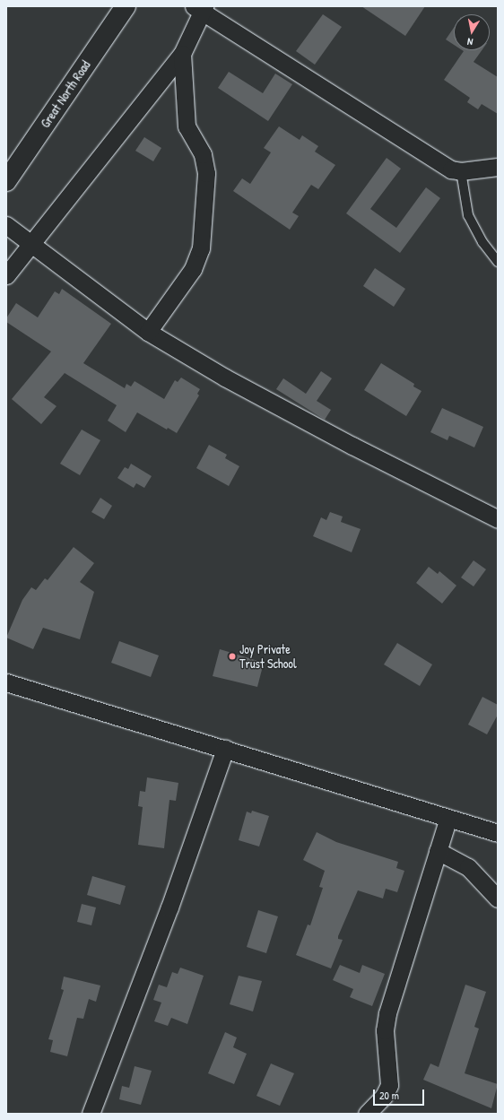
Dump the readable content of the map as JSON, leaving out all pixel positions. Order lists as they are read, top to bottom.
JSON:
{
  "streets": {
    "highway": ["Great North Road"]
  },
  "places": ["Joy Private Trust School"],
  "scale_bar": "20 m",
  "north": "bottom"
}
